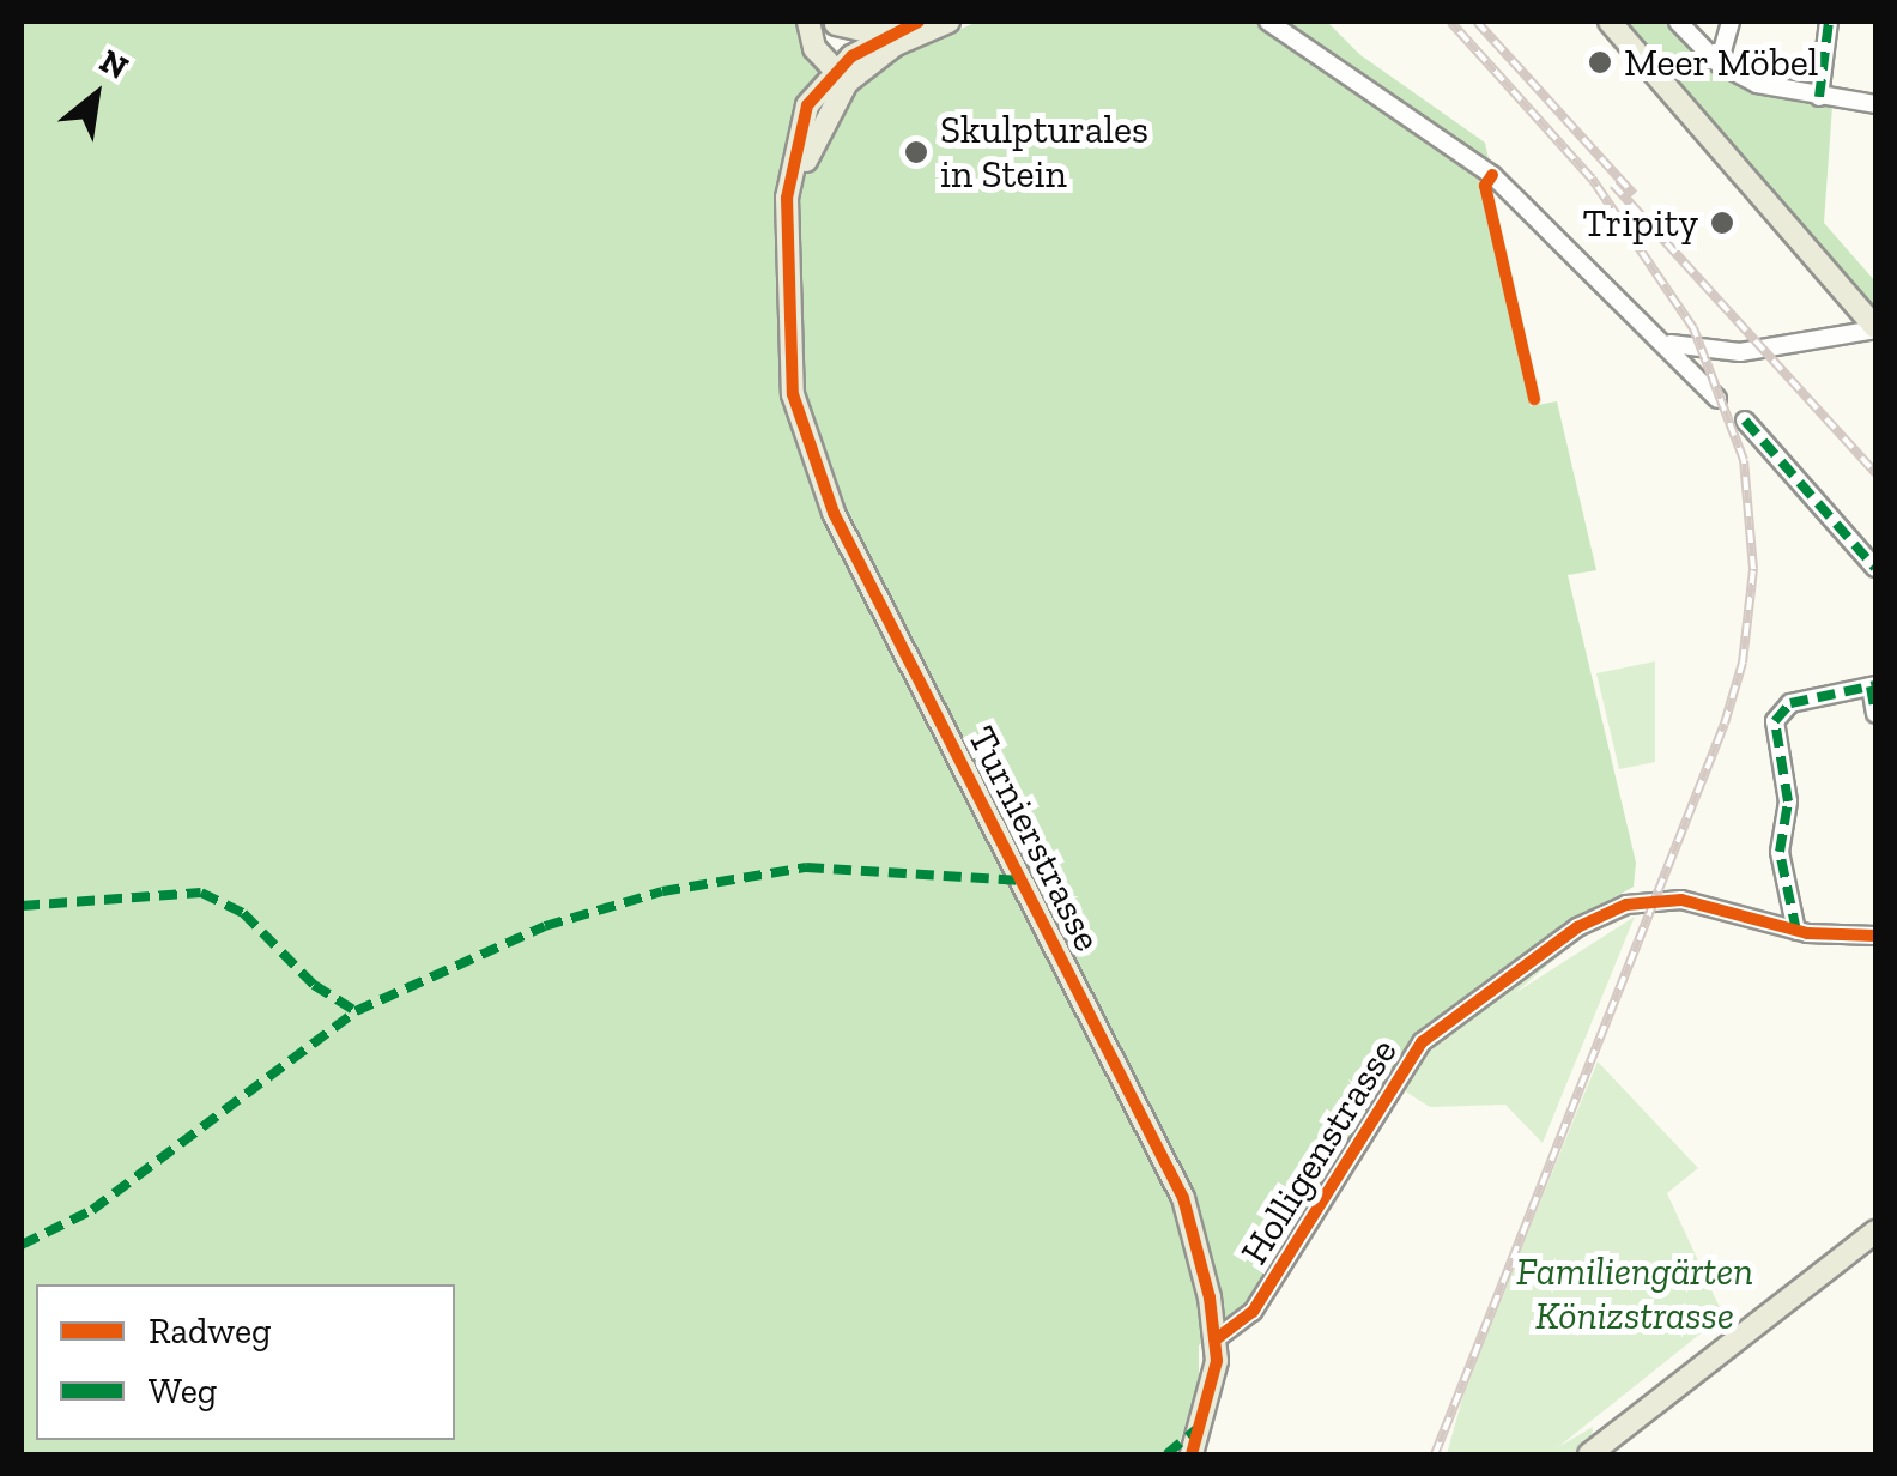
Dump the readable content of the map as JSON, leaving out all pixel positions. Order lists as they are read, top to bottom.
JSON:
{
  "streets": {
    "main road": ["Turnierstrasse"],
    "street": ["Holligenstrasse"]
  },
  "crossings": [
    ["Turnierstrasse", "Holligenstrasse"]
  ],
  "parks": ["Familiengärten Könizstrasse"],
  "places": ["Meer Möbel", "Skulpturales in Stein", "Tripity"],
  "legend": ["Radweg", "Weg"],
  "north": "top right"
}
